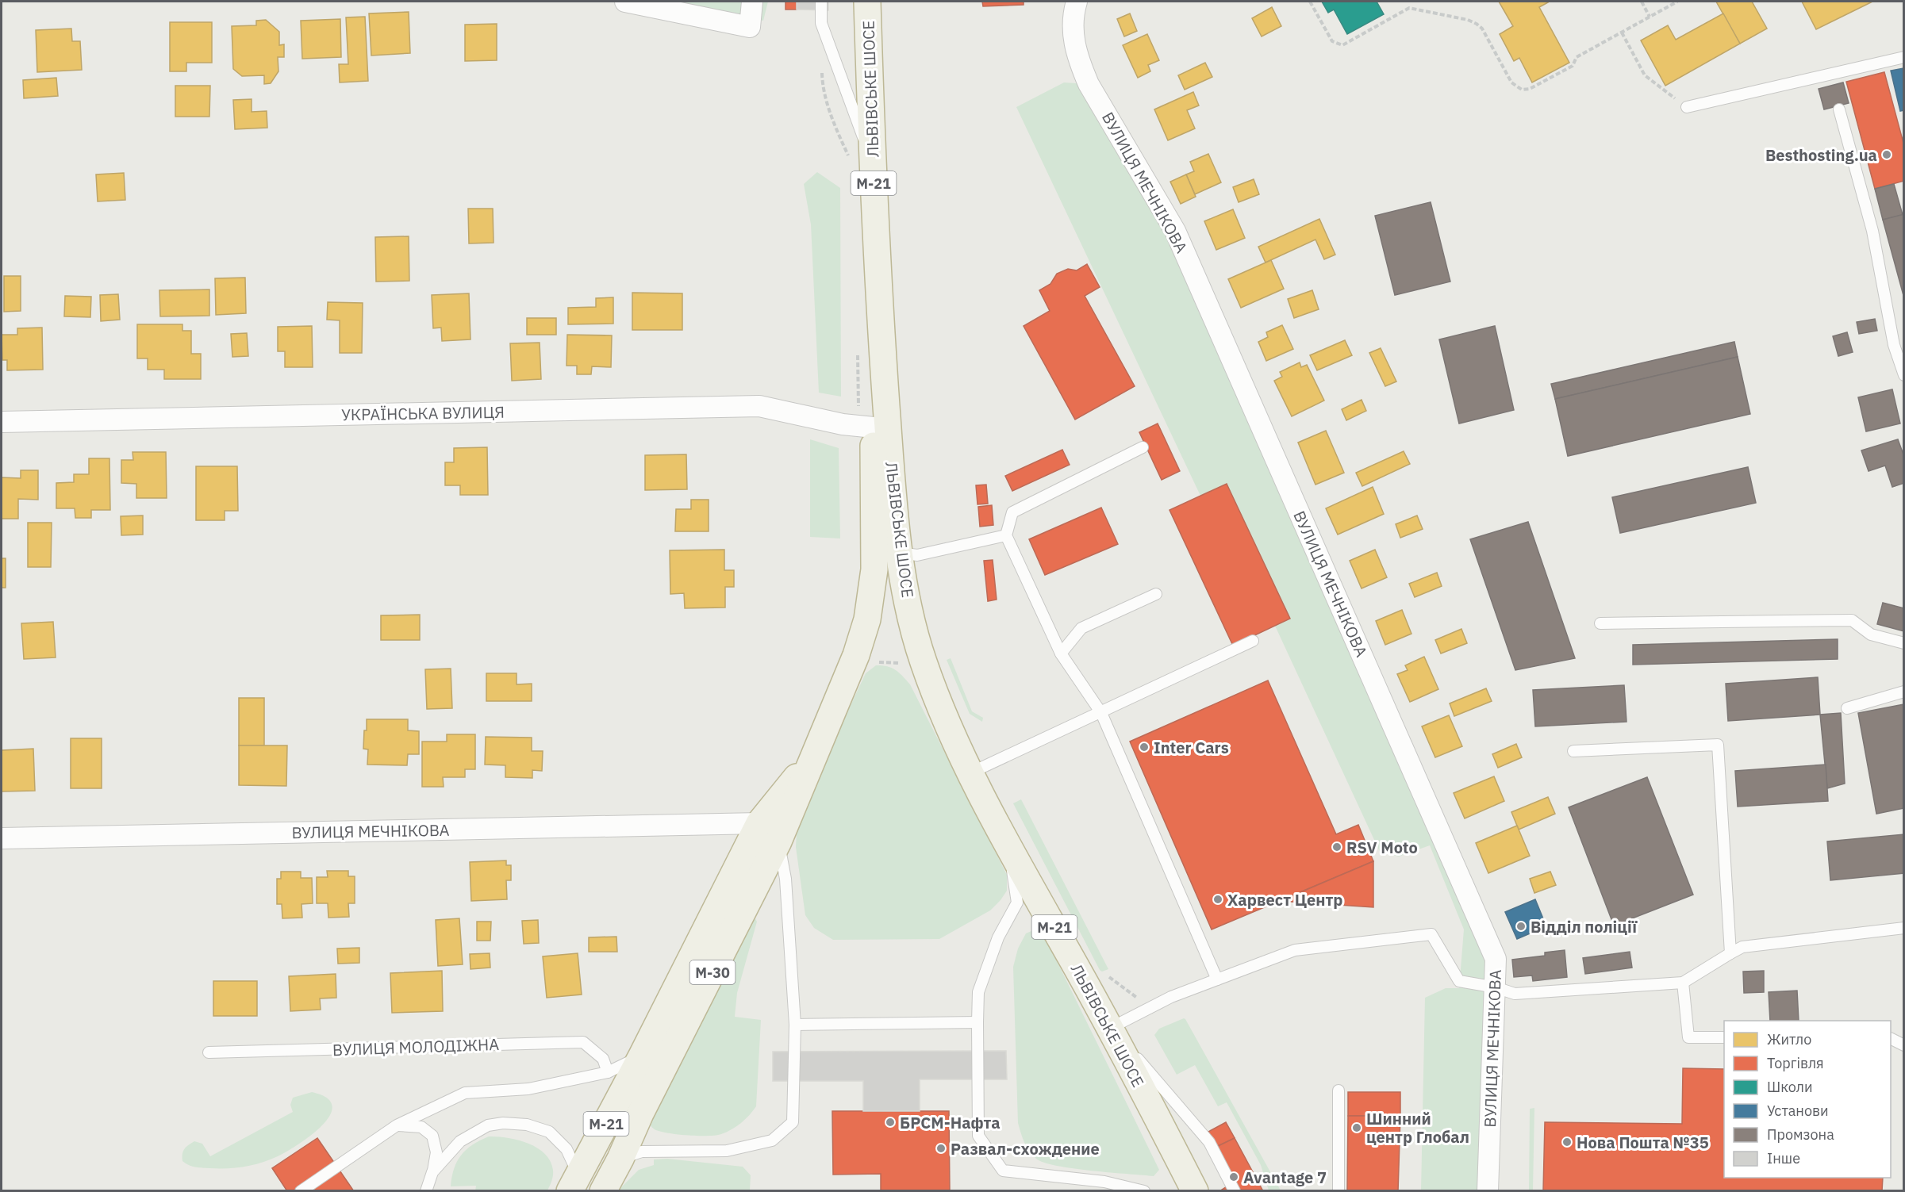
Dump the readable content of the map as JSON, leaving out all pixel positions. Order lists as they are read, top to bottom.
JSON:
{
  "streets": {
    "highway": ["ЛЬВІВСЬКЕ ШОСЕ", "М-21", "М-30"],
    "street": ["ВУЛИЦЯ МЕЧНІКОВА", "УКРАЇНСЬКА ВУЛИЦЯ"],
    "lane": ["ВУЛИЦЯ МОЛОДІЖНА"]
  },
  "crossings": [
    ["ЛЬВІВСЬКЕ ШОСЕ", "М-21"],
    ["ВУЛИЦЯ МЕЧНІКОВА", "М-21"],
    ["М-21", "УКРАЇНСЬКА ВУЛИЦЯ"],
    ["М-21", "М-30"]
  ],
  "places": [
    "Besthosting.ua",
    "Inter Cars",
    "RSV Moto",
    "Харвест Центр",
    "Відділ поліції",
    "БРСМ-Нафта",
    "Шинний центр Глобал",
    "Нова Пошта №35",
    "Развал-схождение",
    "Avantage 7"
  ],
  "legend": [
    "Житло",
    "Торгівля",
    "Школи",
    "Установи",
    "Промзона",
    "Інше"
  ]
}
